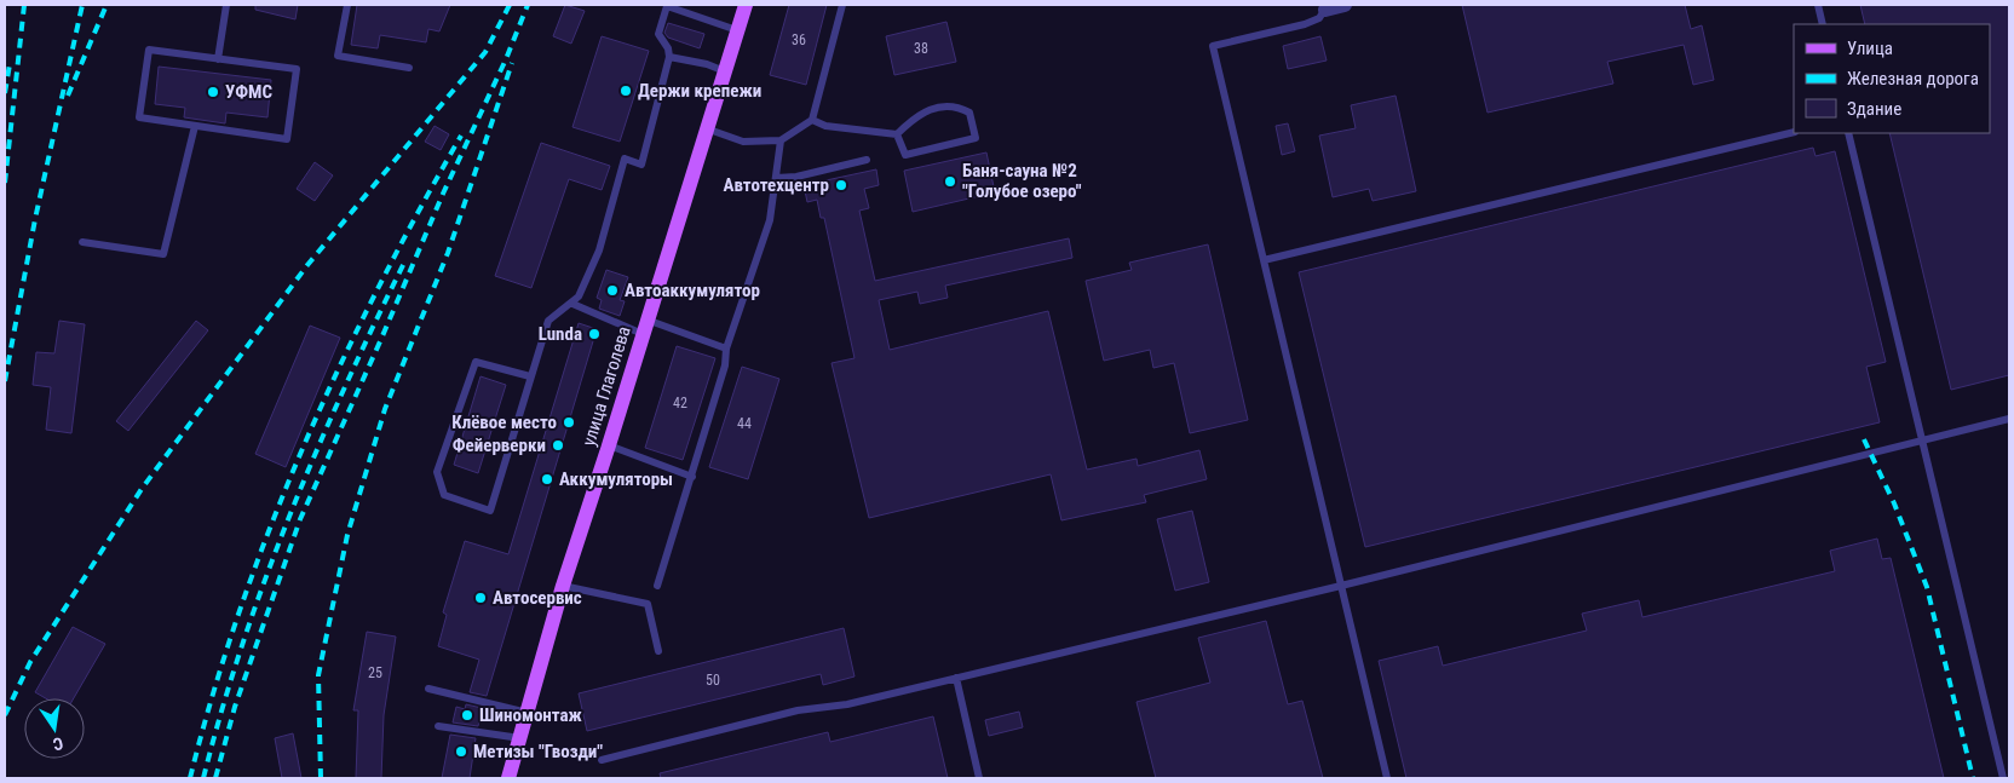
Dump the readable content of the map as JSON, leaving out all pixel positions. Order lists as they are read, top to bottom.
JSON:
{
  "streets": {
    "main road": ["улица Глаголева"]
  },
  "places": [
    "Держи крепежи",
    "УФМС",
    "Баня-сауна №2 \"Голубое озеро\"",
    "Автотехцентр",
    "Автоаккумулятор",
    "Lunda",
    "Клёвое место",
    "Фейерверки",
    "Аккумуляторы",
    "Автосервис",
    "Шиномонтаж",
    "Метизы \"Гвозди\""
  ],
  "house_numbers": [
    "36",
    "38",
    "42",
    "44",
    "25",
    "50"
  ],
  "legend": ["Улица", "Железная дорога", "Здание"],
  "north": "bottom"
}
